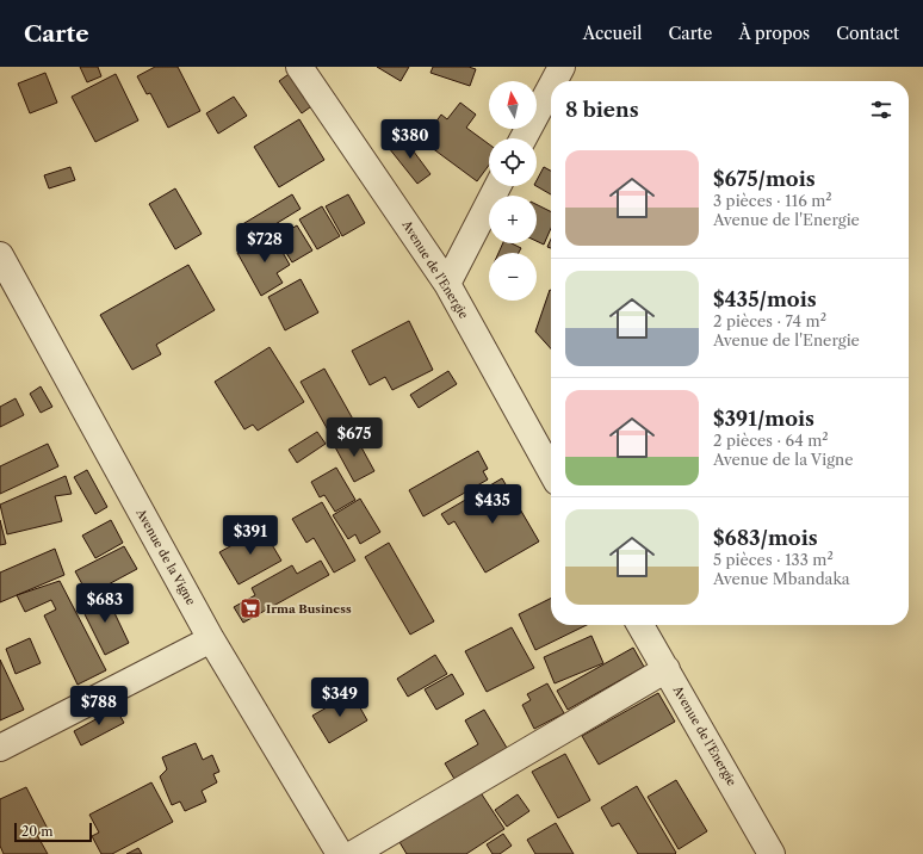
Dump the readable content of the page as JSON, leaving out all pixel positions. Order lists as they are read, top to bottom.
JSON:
{
  "streets": {
    "street": ["Avenue de l'Energie", "Avenue de la Vigne"]
  },
  "places": {
    "supermarket": ["Irma Business"]
  },
  "scale_bar": "20 m",
  "north": "top",
  "page": {
    "header": "Carte",
    "nav": [
      "Accueil",
      "Carte",
      "À propos",
      "Contact"
    ],
    "map_buttons": ["+", "−"],
    "heading": "8 biens",
    "price": [
      "$380",
      "$728",
      "$675",
      "$435",
      "$391",
      "$683",
      "$349",
      "$788"
    ],
    "list": [
      {
        "name": "$675/mois",
        "note": "3 pièces · 116 m² · Avenue de l'Energie"
      },
      {
        "name": "$435/mois",
        "note": "2 pièces · 74 m² · Avenue de l'Energie"
      },
      {
        "name": "$391/mois",
        "note": "2 pièces · 64 m² · Avenue de la Vigne"
      },
      {
        "name": "$683/mois",
        "note": "5 pièces · 133 m² · Avenue Mbandaka"
      }
    ],
    "scale": "20 m"
  }
}
